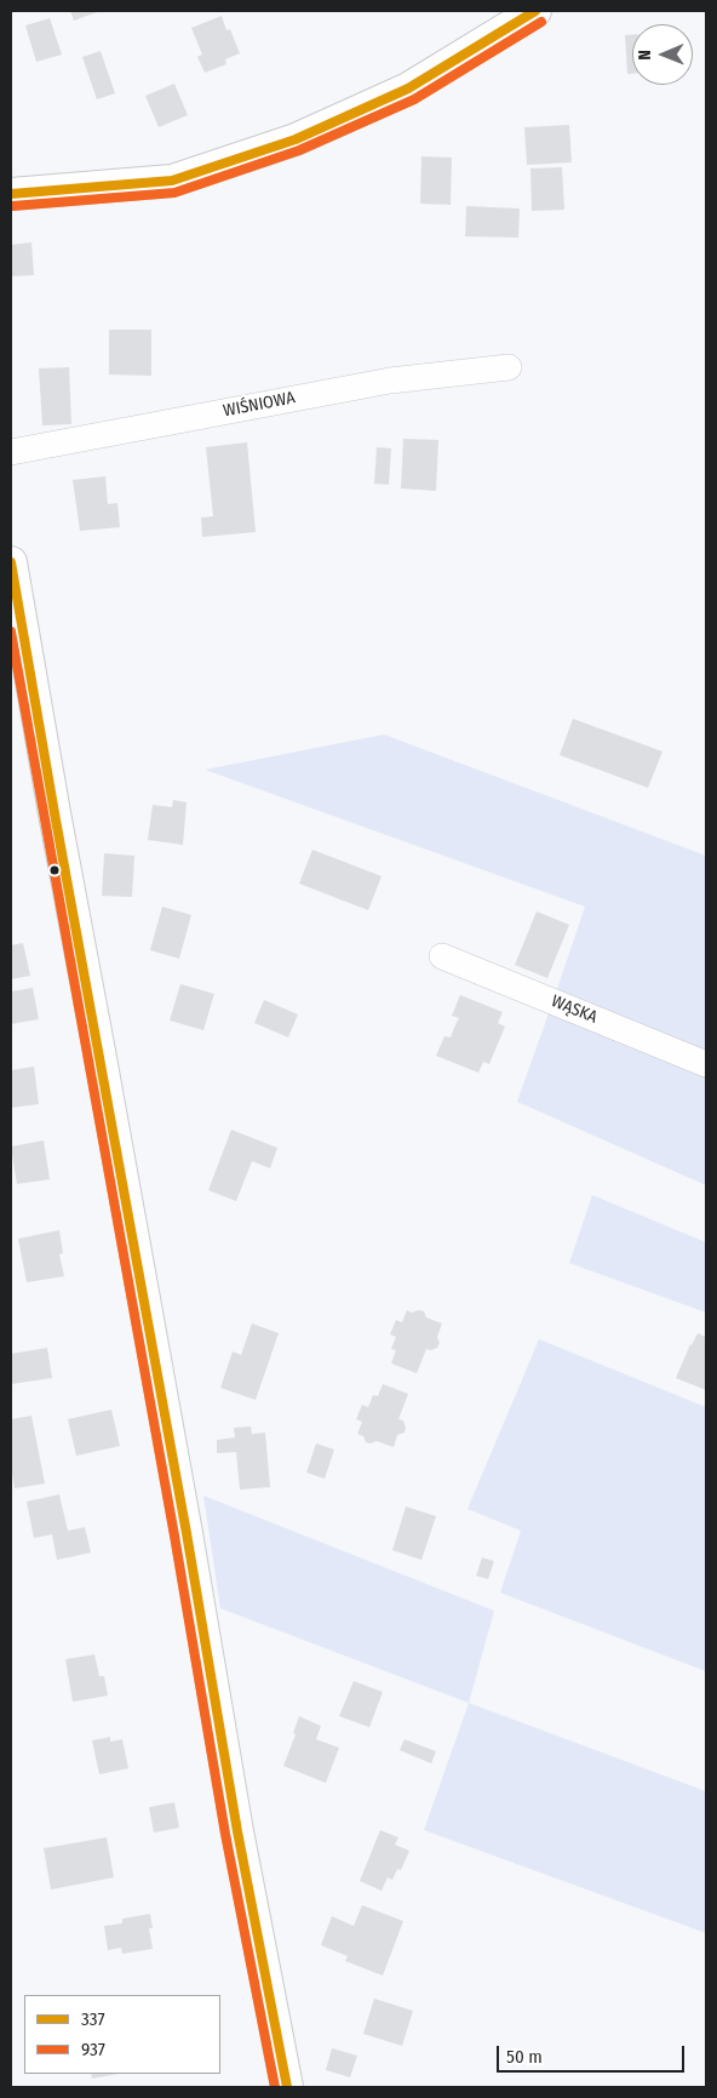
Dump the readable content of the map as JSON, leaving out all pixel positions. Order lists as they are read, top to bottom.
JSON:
{
  "streets": {
    "street": ["WIŚNIOWA", "WĄSKA"]
  },
  "lines": ["transit line 337", "transit line 937"],
  "legend": ["337", "937"],
  "scale_bar": "50 m",
  "north": "left"
}
